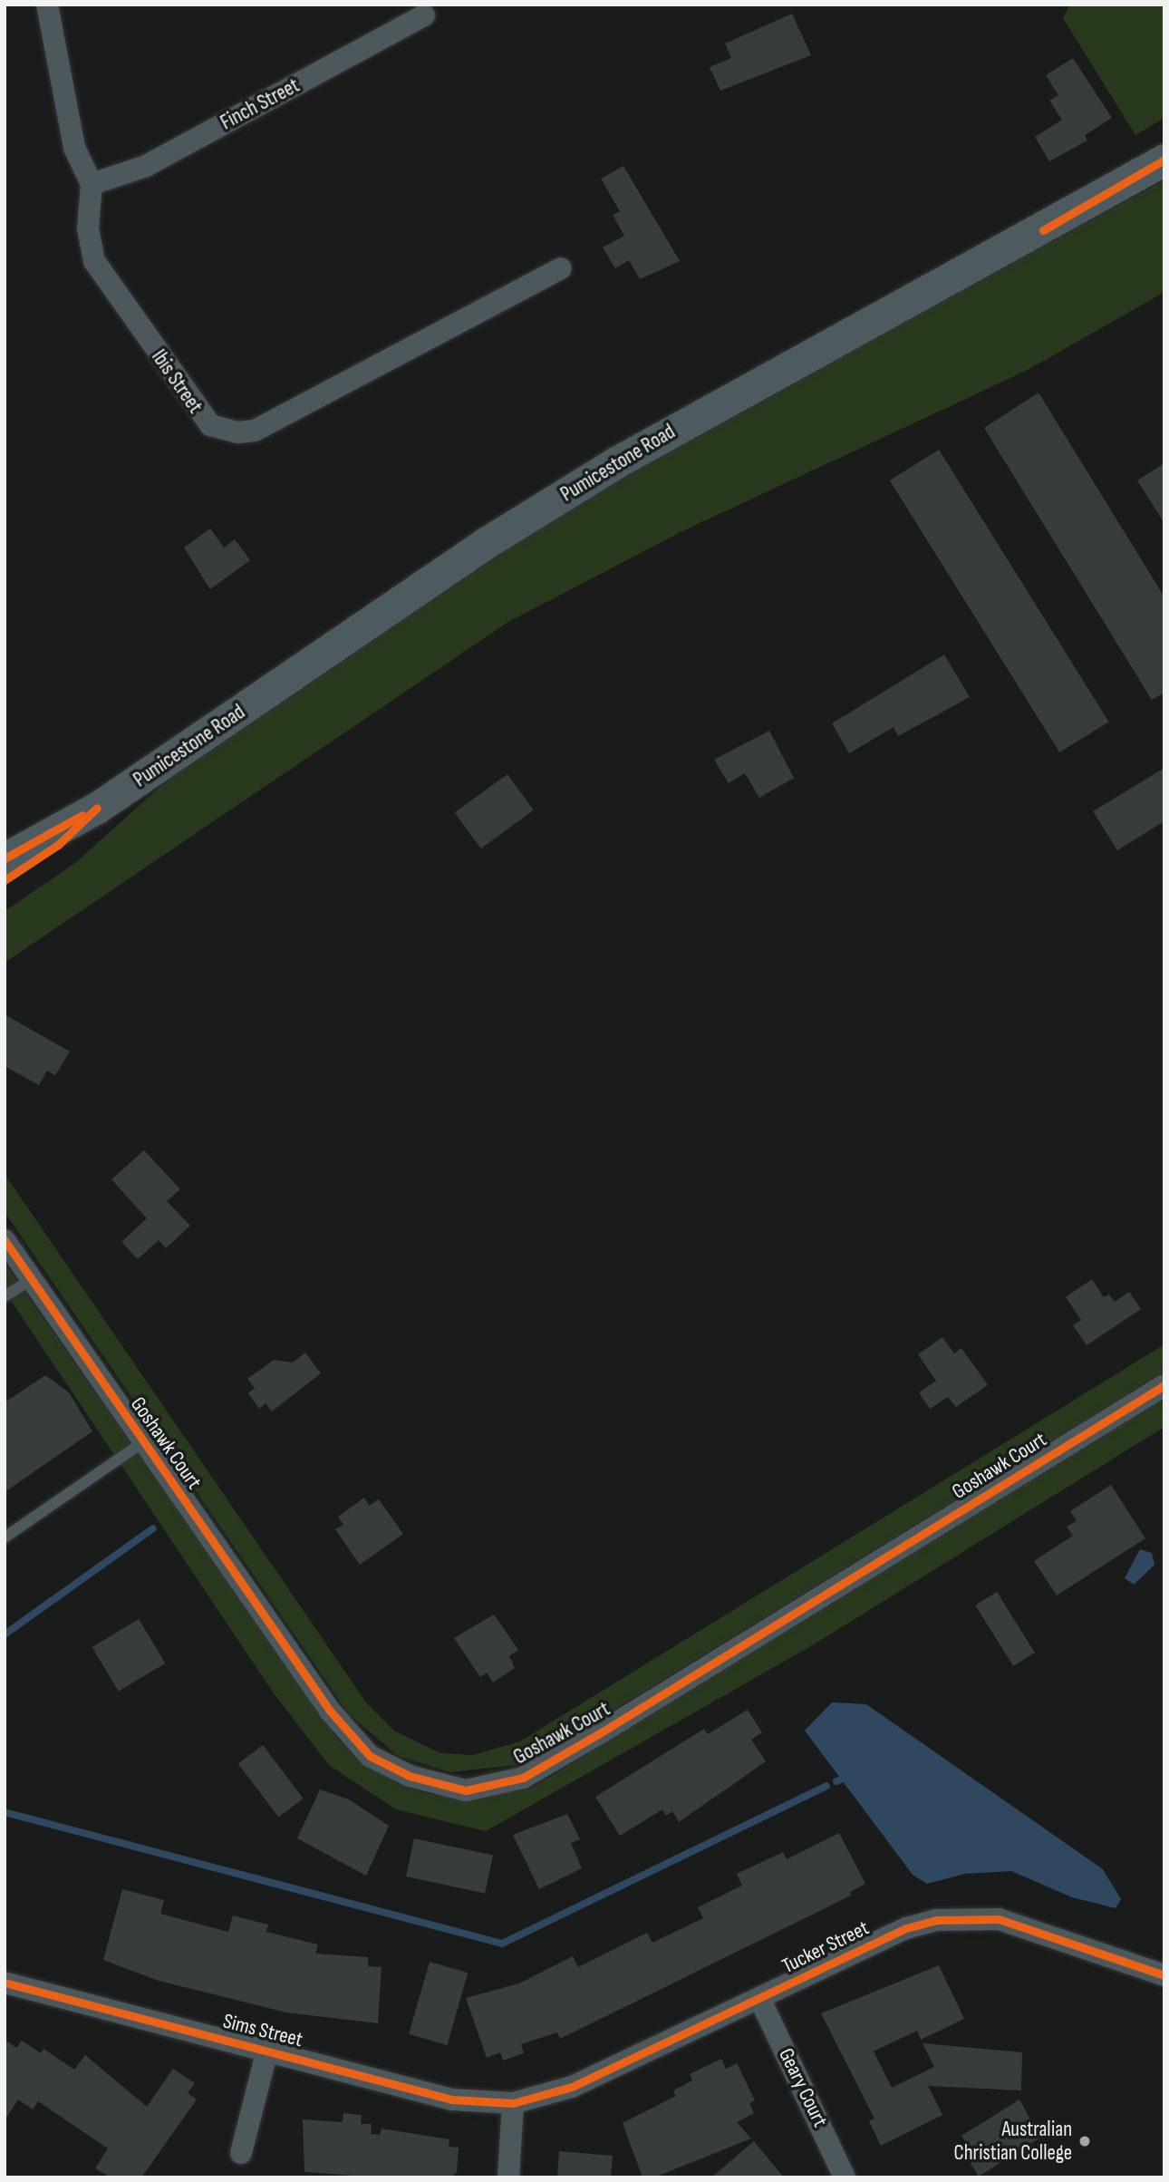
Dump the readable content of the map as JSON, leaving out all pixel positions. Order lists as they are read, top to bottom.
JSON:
{
  "streets": {
    "main road": ["Pumicestone Road"],
    "street": [
      "Finch Street",
      "Ibis Street",
      "Goshawk Court",
      "Tucker Street",
      "Sims Street",
      "Geary Court"
    ]
  },
  "crossings": [
    ["Finch Street", "Ibis Street"],
    ["Tucker Street", "Sims Street"],
    ["Tucker Street", "Geary Court"]
  ],
  "places": ["Australian Christian College"]
}
